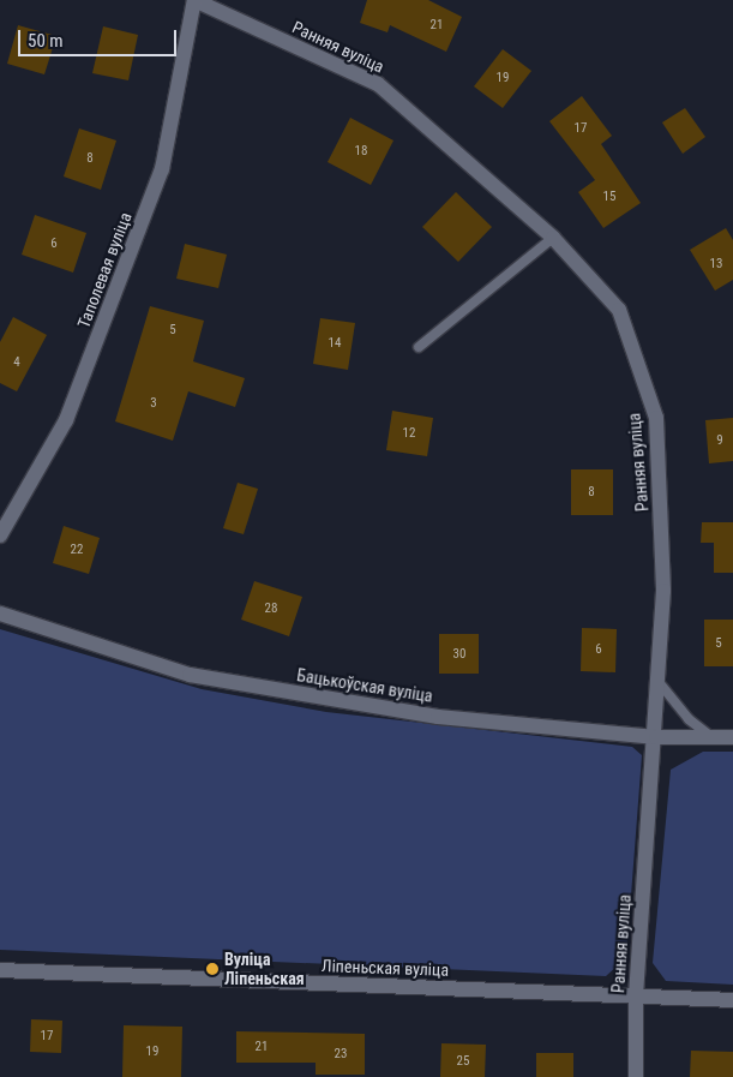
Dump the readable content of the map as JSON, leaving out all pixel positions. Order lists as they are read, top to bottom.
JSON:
{
  "streets": {
    "street": [
      "Ранняя вуліца",
      "Таполевая вуліца",
      "Бацькоўская вуліца",
      "Ліпеньская вуліца"
    ]
  },
  "crossings": [
    ["Ранняя вуліца", "Таполевая вуліца"],
    ["Ранняя вуліца", "Бацькоўская вуліца"],
    ["Ранняя вуліца", "Ліпеньская вуліца"]
  ],
  "places": ["Вуліца Ліпеньская"],
  "house_numbers": [
    "21",
    "19",
    "17",
    "18",
    "8",
    "15",
    "6",
    "13",
    "5",
    "14",
    "4",
    "3",
    "12",
    "9",
    "8",
    "22",
    "28",
    "5",
    "6",
    "30",
    "17",
    "21",
    "19",
    "23",
    "25"
  ],
  "scale_bar": "50 m"
}
